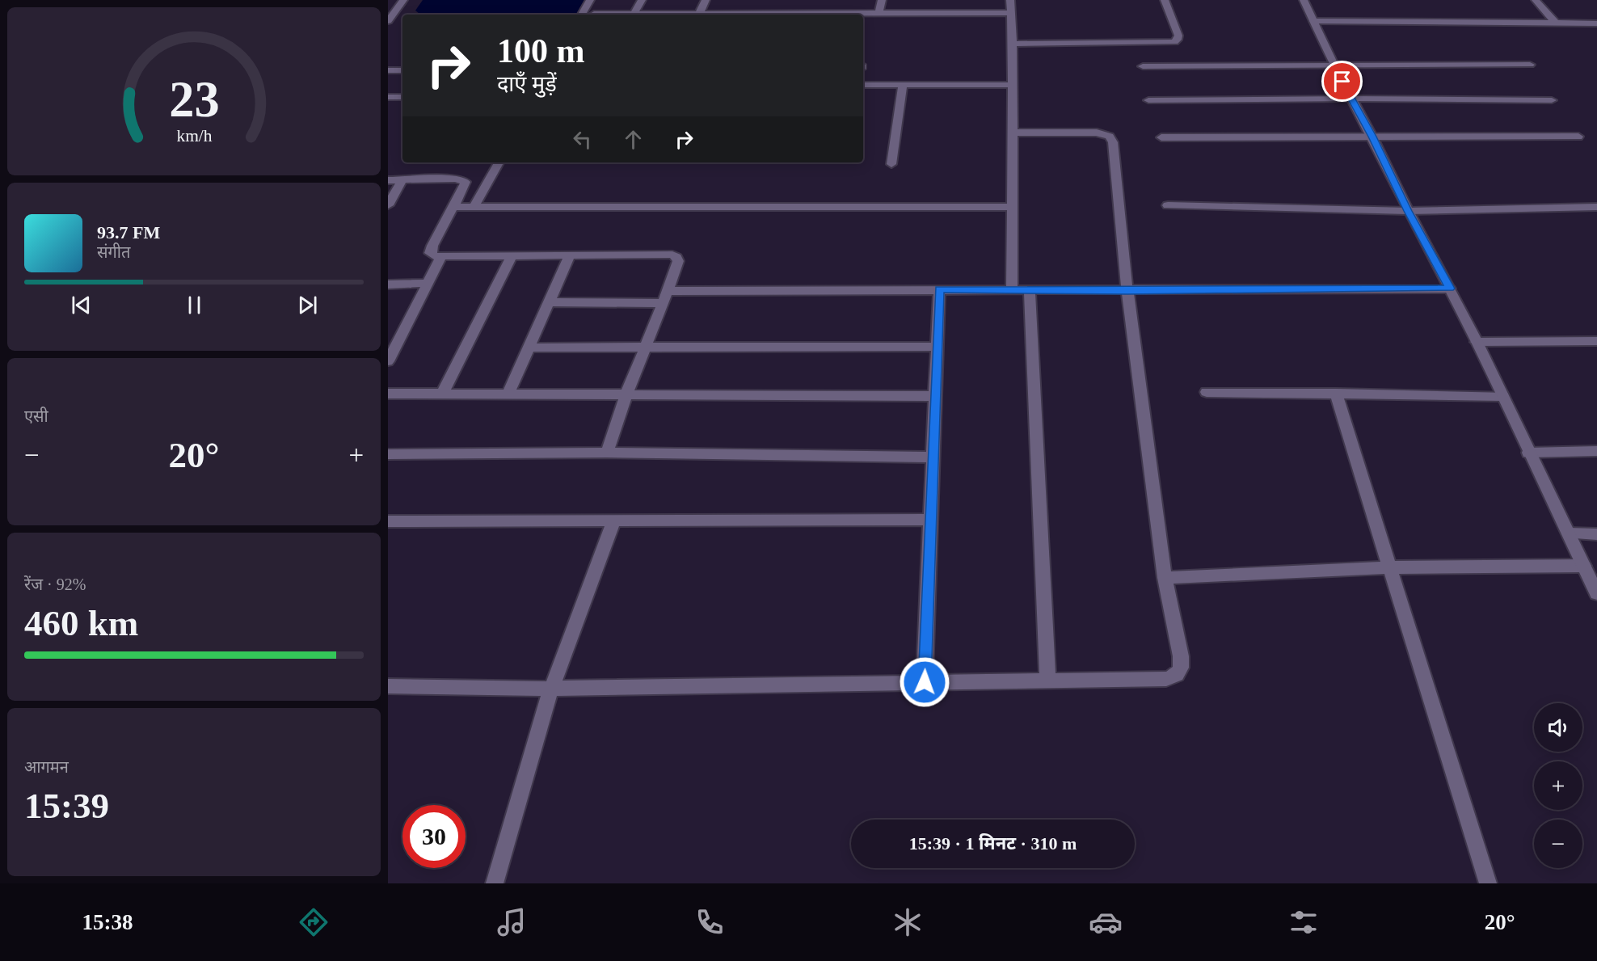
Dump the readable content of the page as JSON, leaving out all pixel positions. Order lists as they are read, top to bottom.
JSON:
{
  "page": {
    "turn": ["100 m", "दाएँ मुड़ें"],
    "song": ["93.7 FM", "संगीत"],
    "tile": [
      "एसी",
      ["रेंज · 92%", "460 km"],
      ["आगमन", "15:39"]
    ],
    "heat": ["−", "20°", "+"],
    "map_buttons": ["+", "−"],
    "limit": "30",
    "trip": "15:39 · 1 मिनट · 310 m",
    "tabs": ["15:38", "20°"],
    "gauge": ["23", "km/h"]
  }
}
